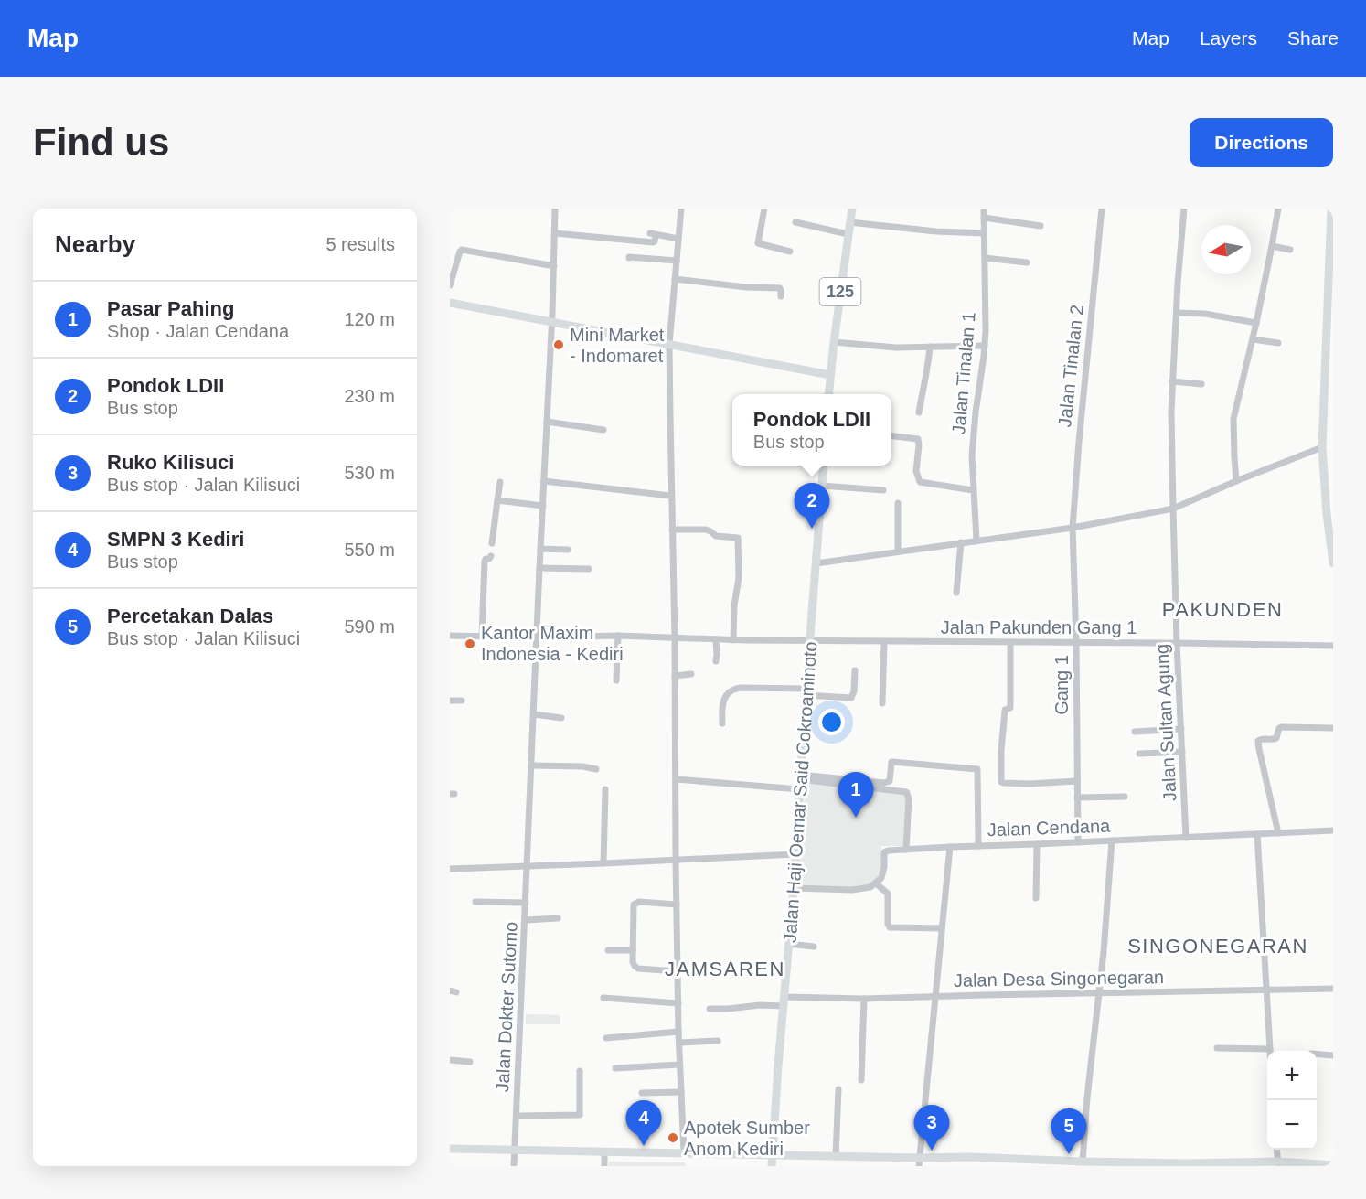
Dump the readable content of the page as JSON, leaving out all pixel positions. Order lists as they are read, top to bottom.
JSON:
{
  "streets": {
    "main road": ["125", "Jalan Haji Oemar Said Cokroaminoto"],
    "street": [
      "Jalan Tinalan 2",
      "Jalan Tinalan 1",
      "Jalan Pakunden Gang 1",
      "Gang 1",
      "Jalan Sultan Agung",
      "Jalan Cendana",
      "Jalan Desa Singonegaran",
      "Jalan Dokter Sutomo"
    ]
  },
  "crossings": [
    ["Jalan Tinalan 2", "Gang 1"],
    ["Jalan Pakunden Gang 1", "Gang 1"],
    ["Jalan Pakunden Gang 1", "Jalan Sultan Agung"],
    ["Jalan Pakunden Gang 1", "Jalan Haji Oemar Said Cokroaminoto"],
    ["Jalan Pakunden Gang 1", "Jalan Dokter Sutomo"],
    ["Gang 1", "Jalan Cendana"],
    ["Jalan Sultan Agung", "Jalan Cendana"],
    ["Jalan Haji Oemar Said Cokroaminoto", "Jalan Desa Singonegaran"]
  ],
  "districts": ["PAKUNDEN", "SINGONEGARAN", "JAMSAREN"],
  "places": ["Mini Market - Indomaret", "Kantor Maxim Indonesia - Kediri", "Apotek Sumber Anom Kediri"],
  "north": "left",
  "page": {
    "header": "Map",
    "nav": ["Map", "Layers", "Share"],
    "buttons": "Directions",
    "title": "Find us",
    "heading": ["Nearby", "5 results"],
    "list": [
      {
        "mark": "1",
        "name": "Pasar Pahing",
        "note": "Shop · Jalan Cendana",
        "value": "120 m"
      },
      {
        "mark": "2",
        "name": "Pondok LDII",
        "note": "Bus stop",
        "value": "230 m"
      },
      {
        "mark": "3",
        "name": "Ruko Kilisuci",
        "note": "Bus stop · Jalan Kilisuci",
        "value": "530 m"
      },
      {
        "mark": "4",
        "name": "SMPN 3 Kediri",
        "note": "Bus stop",
        "value": "550 m"
      },
      {
        "mark": "5",
        "name": "Percetakan Dalas",
        "note": "Bus stop · Jalan Kilisuci",
        "value": "590 m"
      }
    ],
    "popup": ["Pondok LDII", "Bus stop"],
    "pins": [
      "2",
      "1",
      "4",
      "3",
      "5"
    ],
    "map_buttons": ["+", "−"]
  }
}
